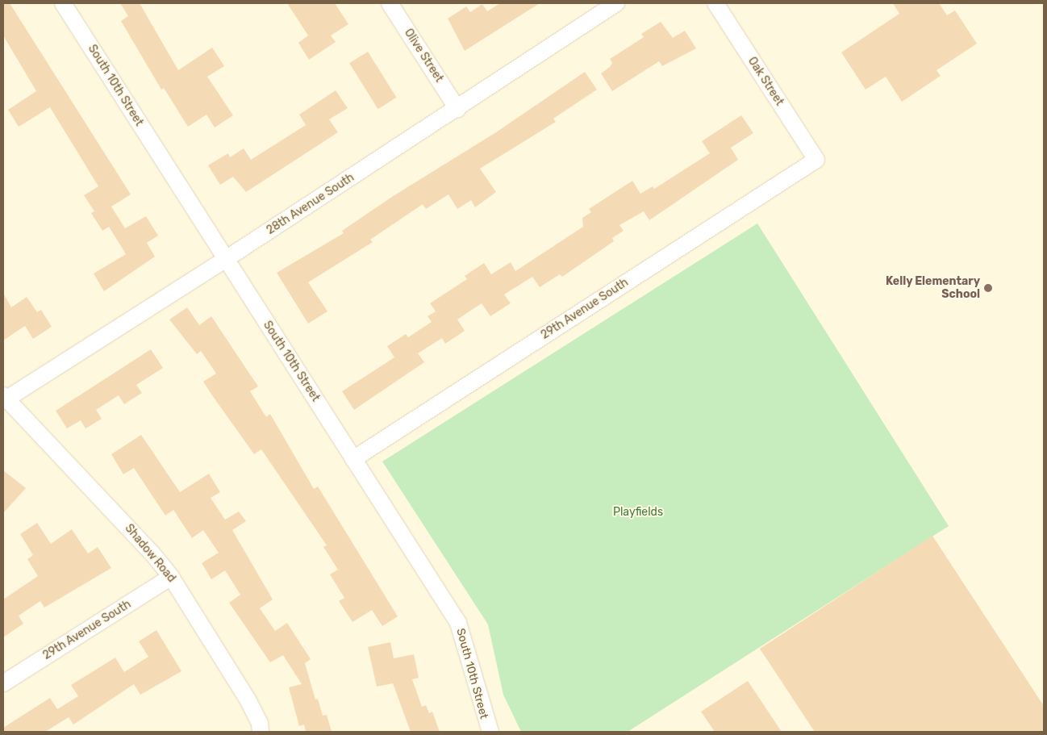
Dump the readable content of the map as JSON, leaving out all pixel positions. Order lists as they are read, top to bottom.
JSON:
{
  "streets": {
    "street": [
      "Olive Street",
      "Oak Street",
      "South 10th Street",
      "28th Avenue South",
      "29th Avenue South",
      "Shadow Road"
    ]
  },
  "crossings": [
    ["Olive Street", "28th Avenue South"],
    ["Oak Street", "29th Avenue South"],
    ["South 10th Street", "28th Avenue South"],
    ["South 10th Street", "29th Avenue South"],
    ["28th Avenue South", "Shadow Road"],
    ["29th Avenue South", "Shadow Road"]
  ],
  "parks": ["Playfields"],
  "places": ["Kelly Elementary School"]
}
